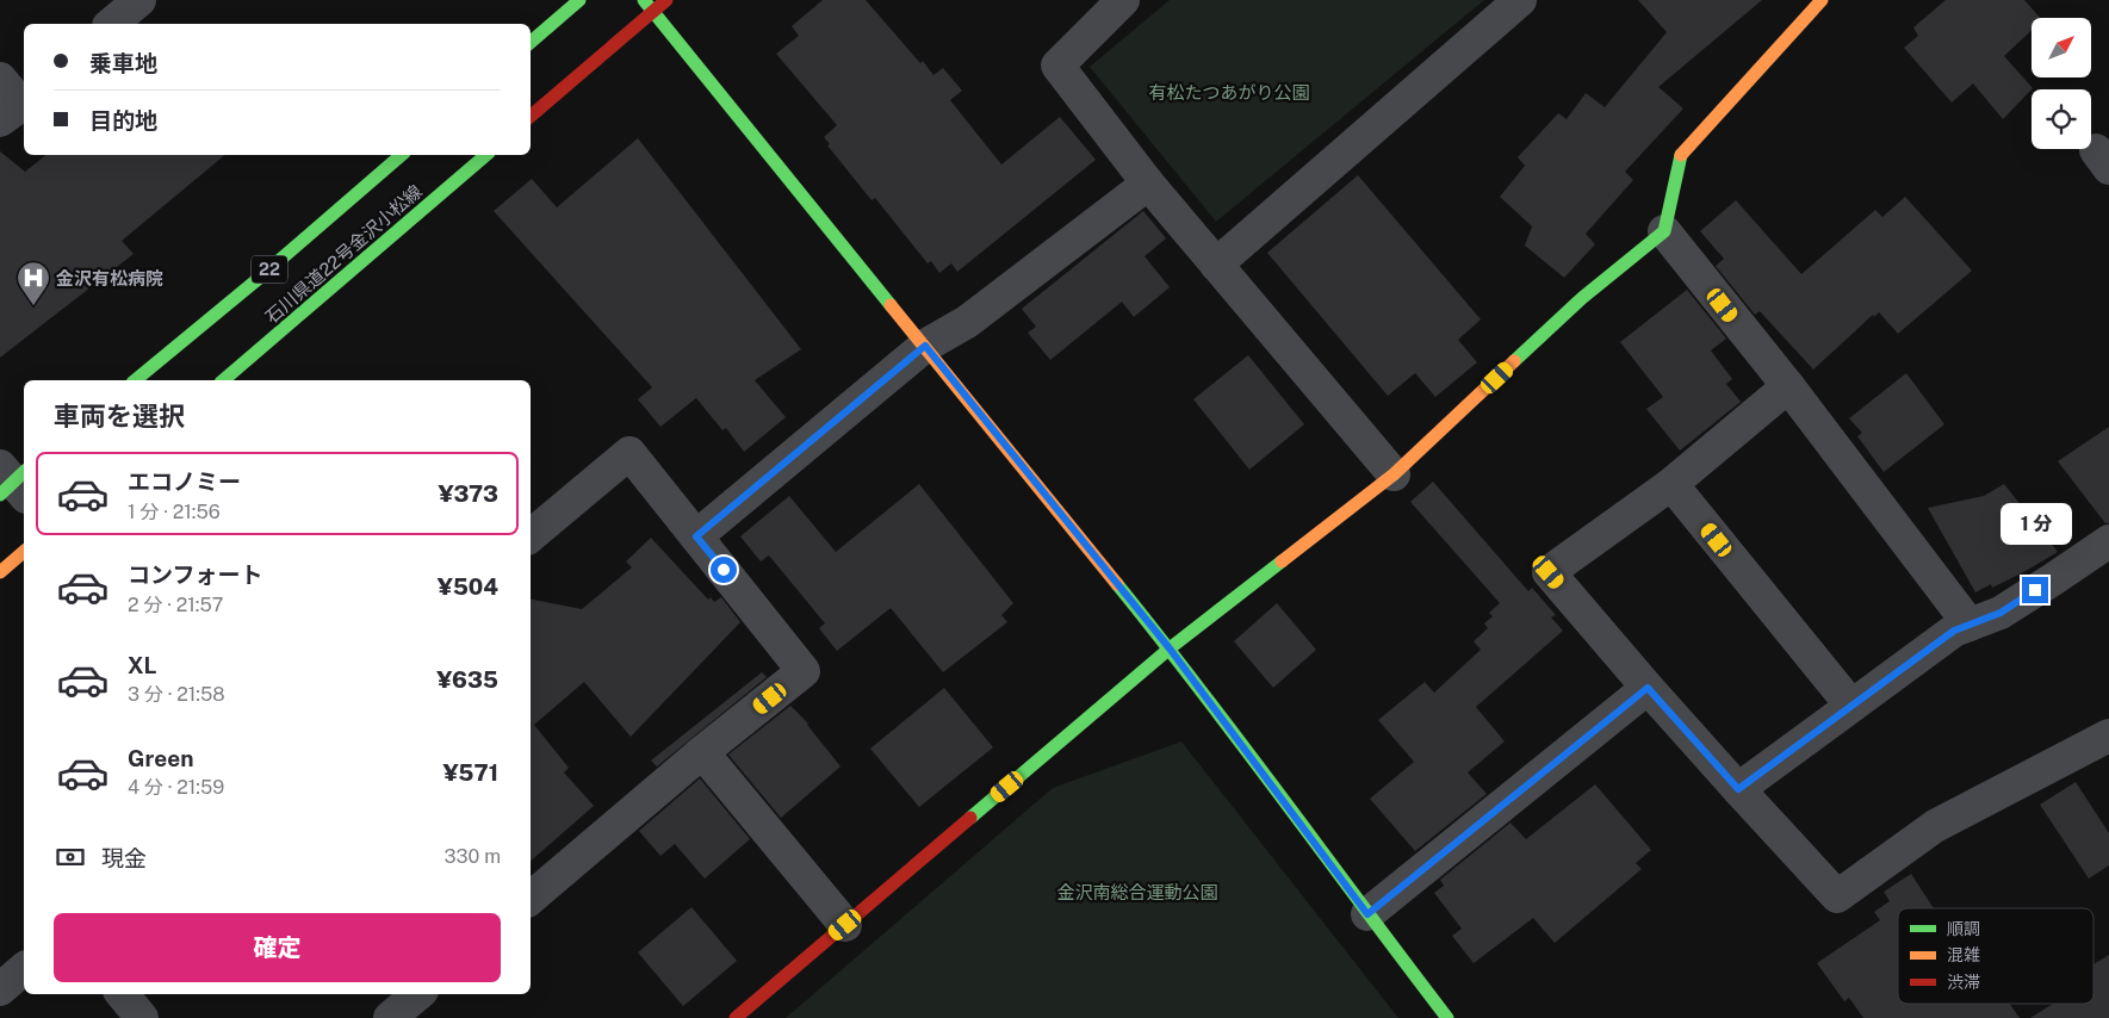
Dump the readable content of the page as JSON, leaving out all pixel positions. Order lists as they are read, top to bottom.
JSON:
{
  "streets": {
    "street": ["石川県道22号金沢小松線", "22"]
  },
  "parks": ["有松たつあがり公園", "金沢南総合運動公園"],
  "places": {
    "hospital": ["金沢有松病院"]
  },
  "legend": ["順調", "混雑", "渋滞"],
  "north": "top right",
  "page": {
    "banner": ["乗車地", "目的地"],
    "heading": "車両を選択",
    "list": [
      {
        "name": "エコノミー",
        "note": "1 分 · 21:56",
        "value": "¥373"
      },
      {
        "name": "コンフォート",
        "note": "2 分 · 21:57",
        "value": "¥504"
      },
      {
        "name": "XL",
        "note": "3 分 · 21:58",
        "value": "¥635"
      },
      {
        "name": "Green",
        "note": "4 分 · 21:59",
        "value": "¥571"
      }
    ],
    "bubble": "1 分",
    "pay": ["現金", "330 m"],
    "buttons": "確定"
  }
}
